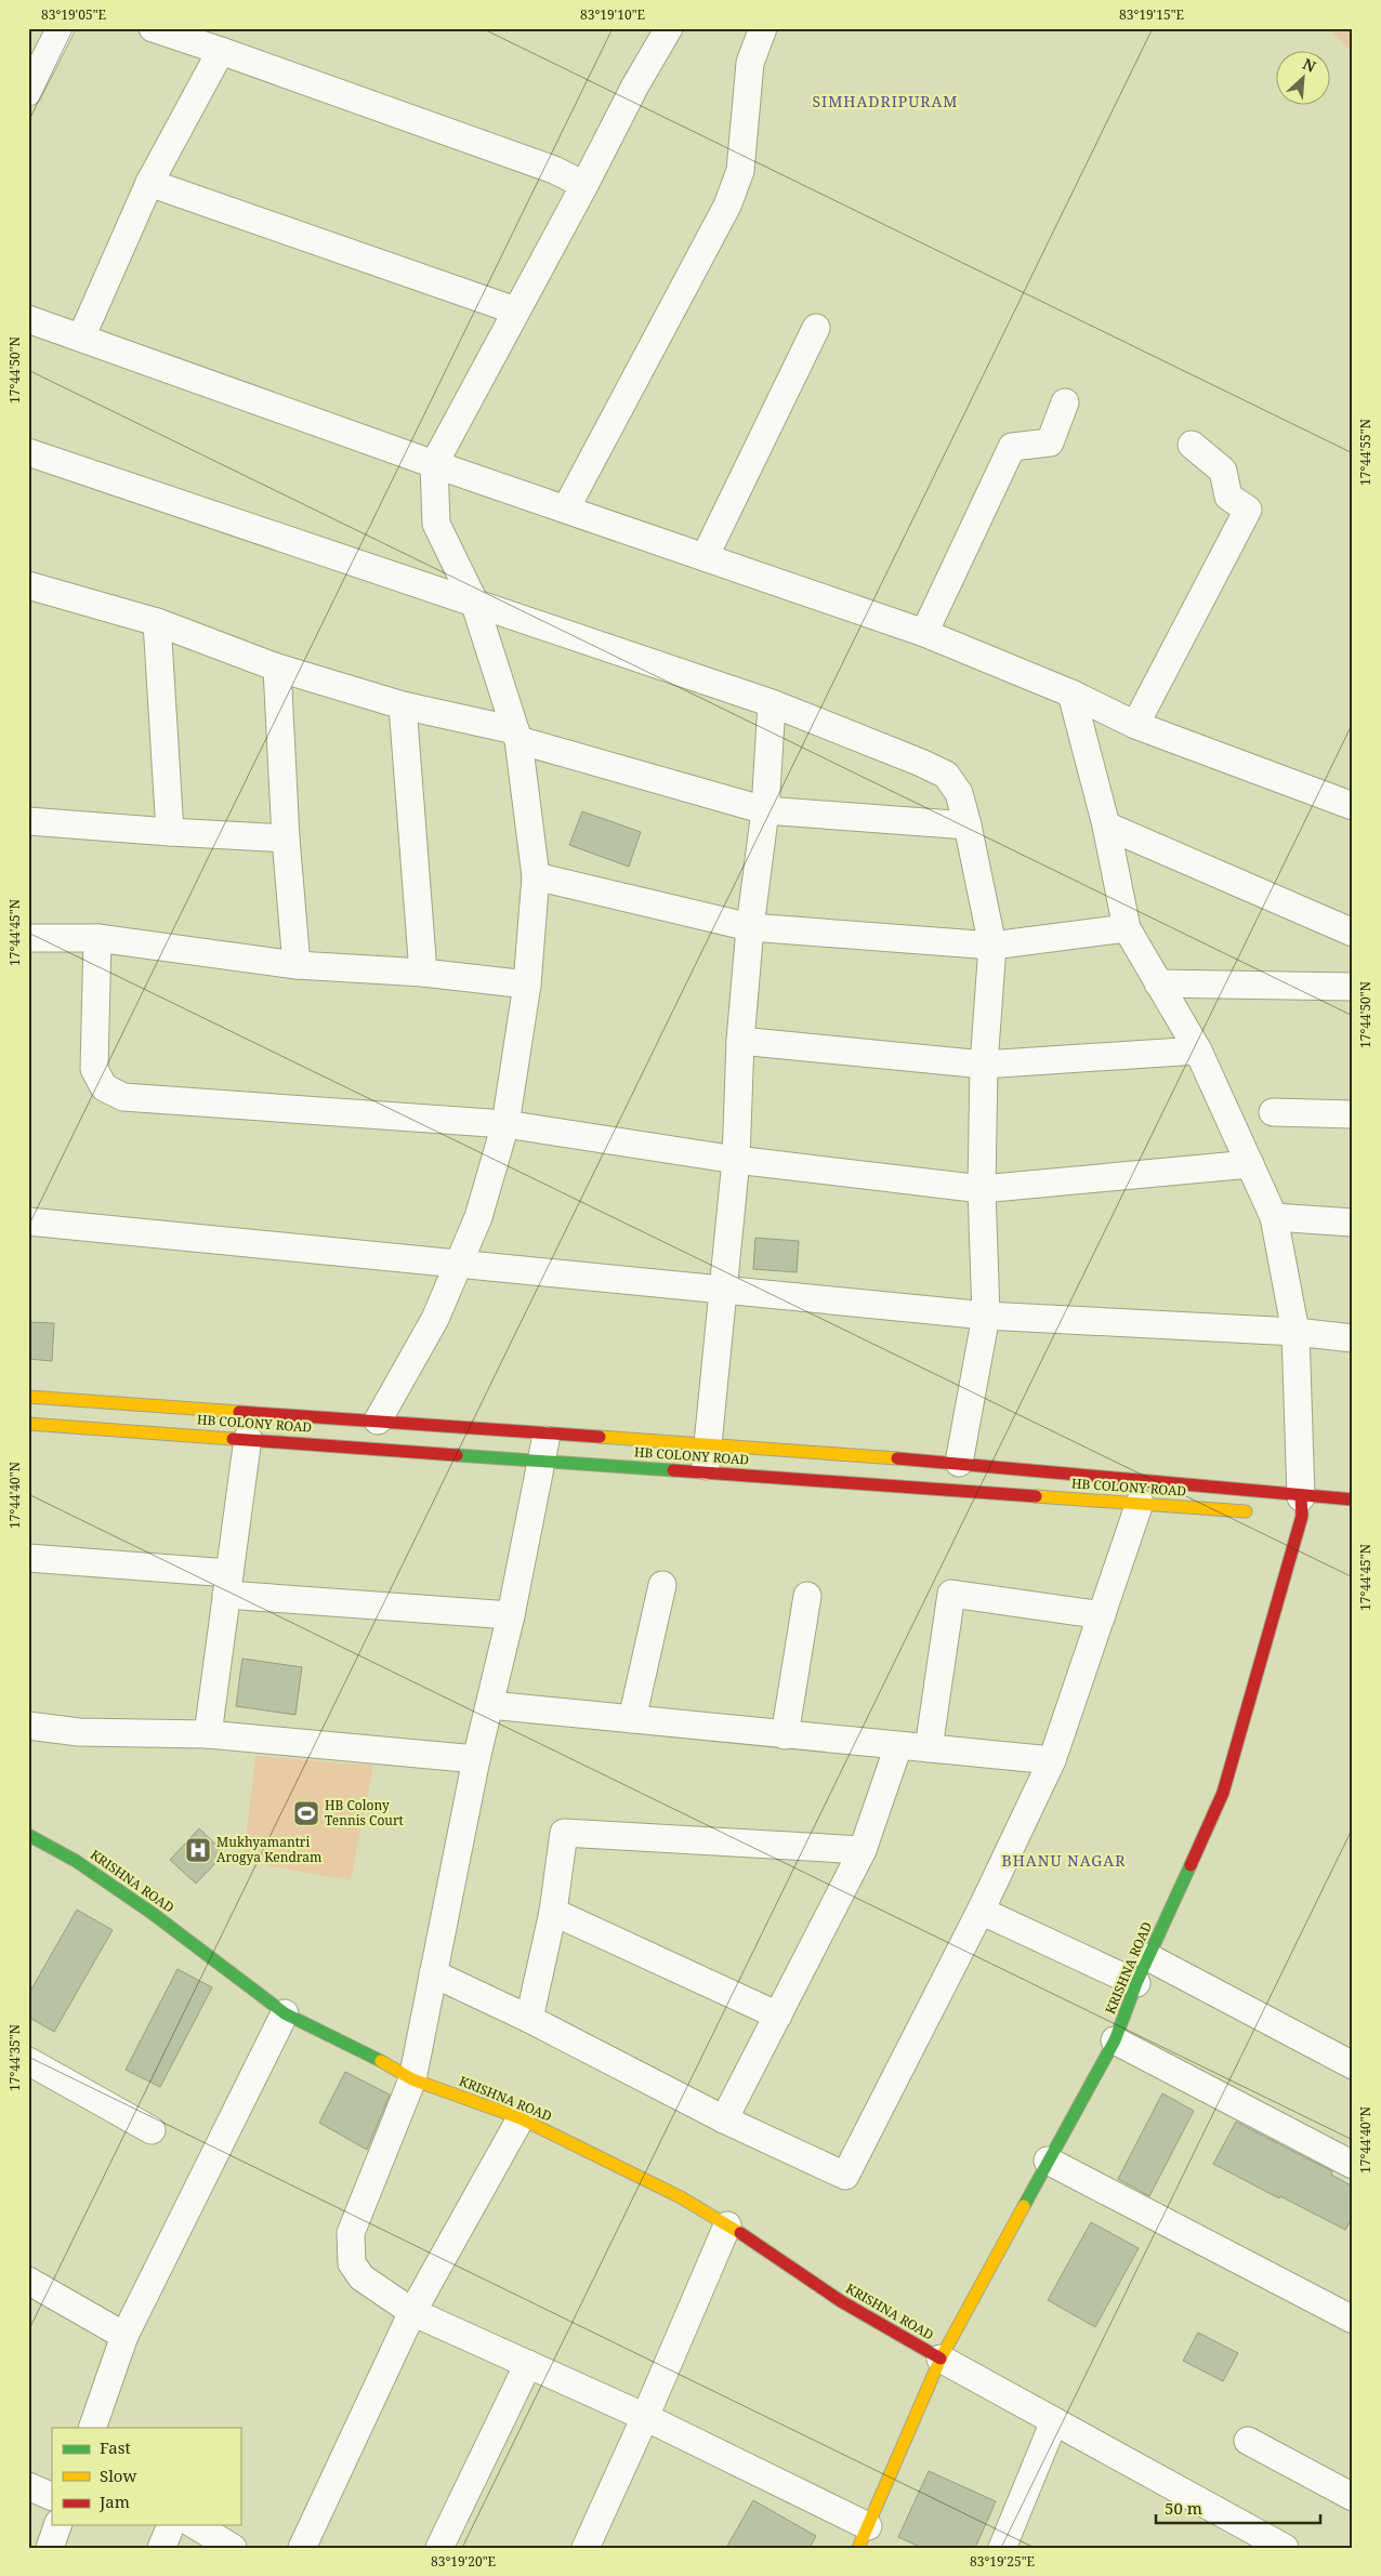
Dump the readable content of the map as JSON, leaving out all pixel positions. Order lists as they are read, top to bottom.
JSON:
{
  "streets": {
    "street": ["HB COLONY ROAD", "KRISHNA ROAD"]
  },
  "districts": ["SIMHADRIPURAM", "BHANU NAGAR"],
  "places": {
    "sports": ["HB Colony Tennis Court"],
    "hospital": ["Mukhyamantri Arogya Kendram"]
  },
  "legend": ["Fast", "Slow", "Jam"],
  "scale_bar": "50 m",
  "north": "top right",
  "coordinates": [
    "83°19'05\"E",
    "83°19'10\"E",
    "83°19'15\"E",
    "17°44'50\"N",
    "17°44'55\"N",
    "17°44'45\"N",
    "17°44'40\"N",
    "17°44'35\"N",
    "83°19'20\"E",
    "83°19'25\"E"
  ]
}
